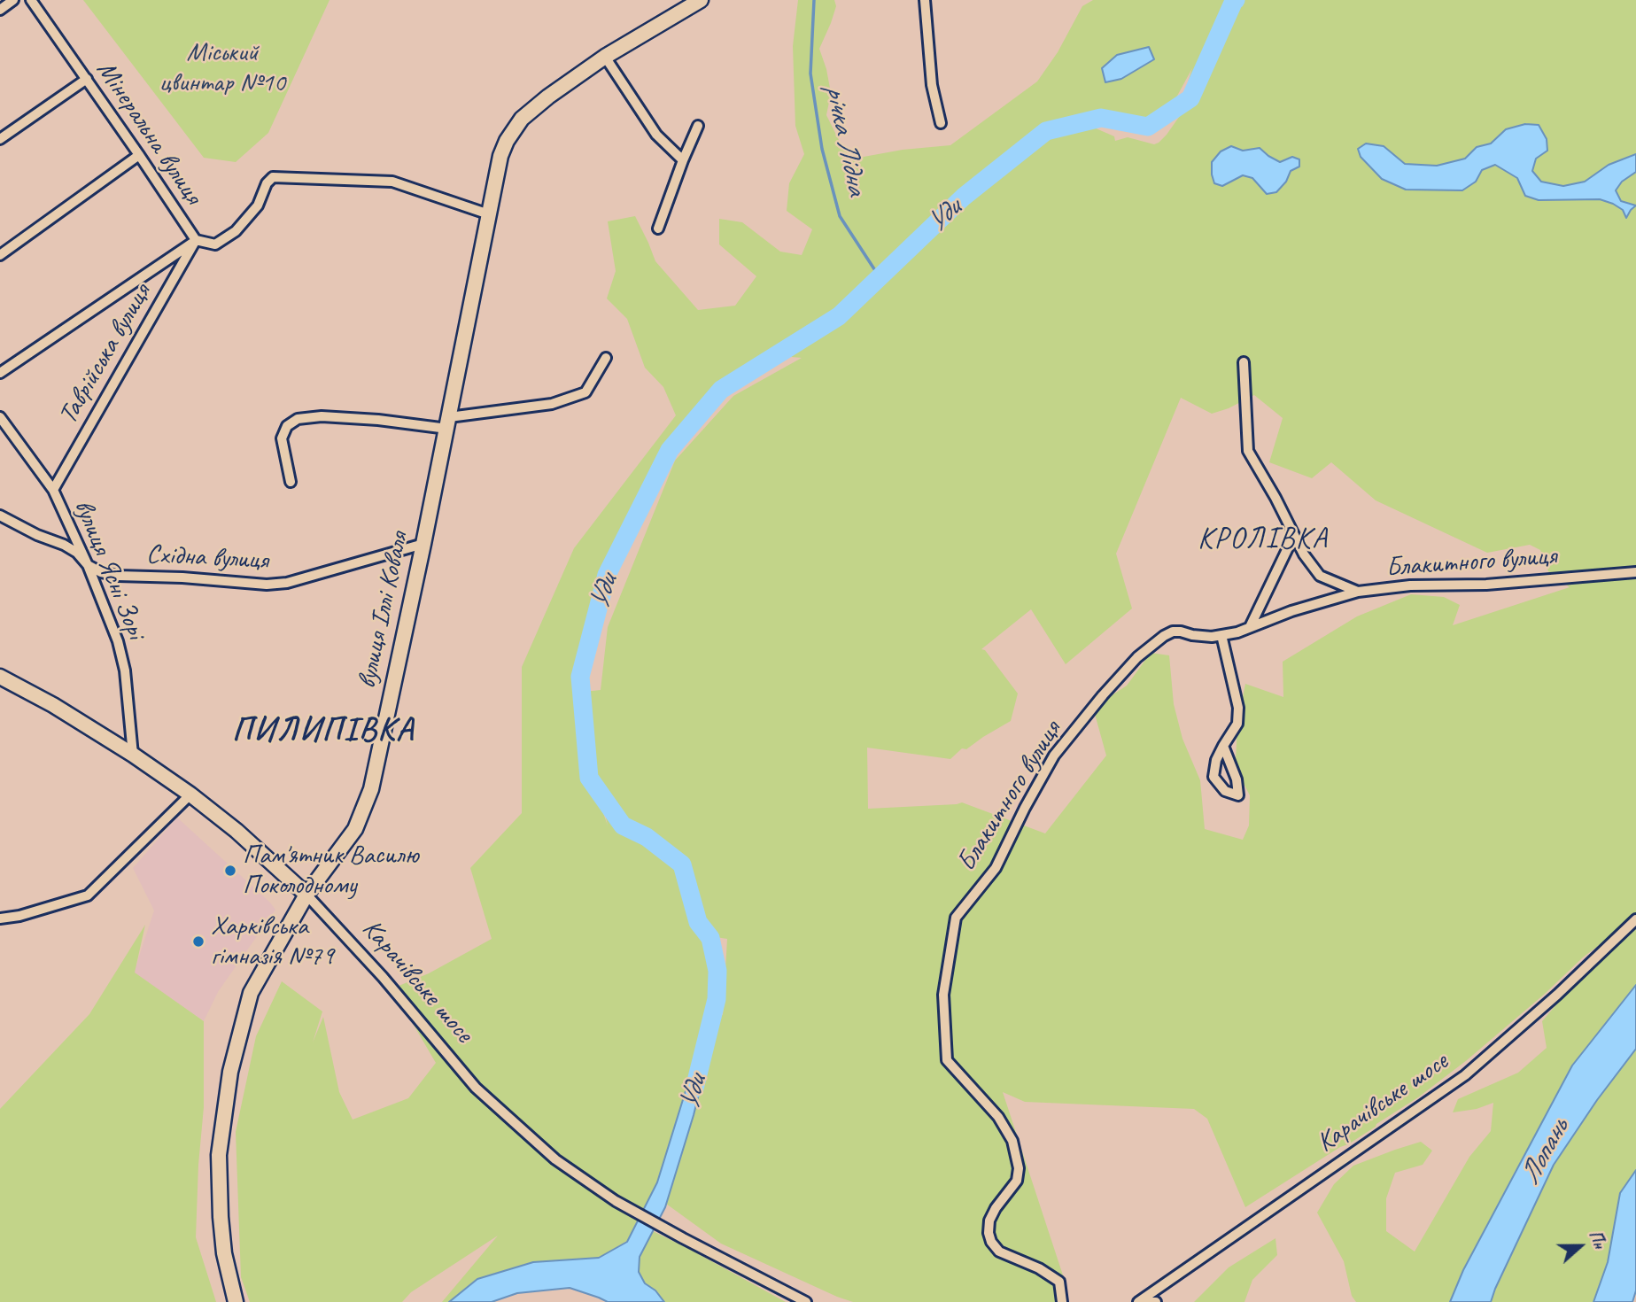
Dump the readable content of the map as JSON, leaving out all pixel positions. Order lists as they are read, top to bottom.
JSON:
{
  "streets": {
    "main road": ["вулиця Іллі Коваля", "Карачівське шосе"],
    "street": [
      "Мінеральна вулиця",
      "Таврійська вулиця",
      "Східна вулиця",
      "Блакитного вулиця",
      "вулиця Ясні Зорі"
    ]
  },
  "crossings": [
    ["Мінеральна вулиця", "Таврійська вулиця"],
    ["Мінеральна вулиця", "вулиця Іллі Коваля"],
    ["Таврійська вулиця", "вулиця Ясні Зорі"],
    ["Східна вулиця", "вулиця Ясні Зорі"],
    ["Східна вулиця", "вулиця Іллі Коваля"],
    ["вулиця Ясні Зорі", "Карачівське шосе"],
    ["вулиця Іллі Коваля", "Карачівське шосе"]
  ],
  "districts": ["КРОЛІВКА", "ПИЛИПІВКА"],
  "water": ["річка Лідна", "Уди", "Лопань"],
  "parks": ["Міський цвинтар №10"],
  "places": ["Пам'ятник Василю Поколодному", "Харківська гімназія №79"],
  "north": "right"
}
